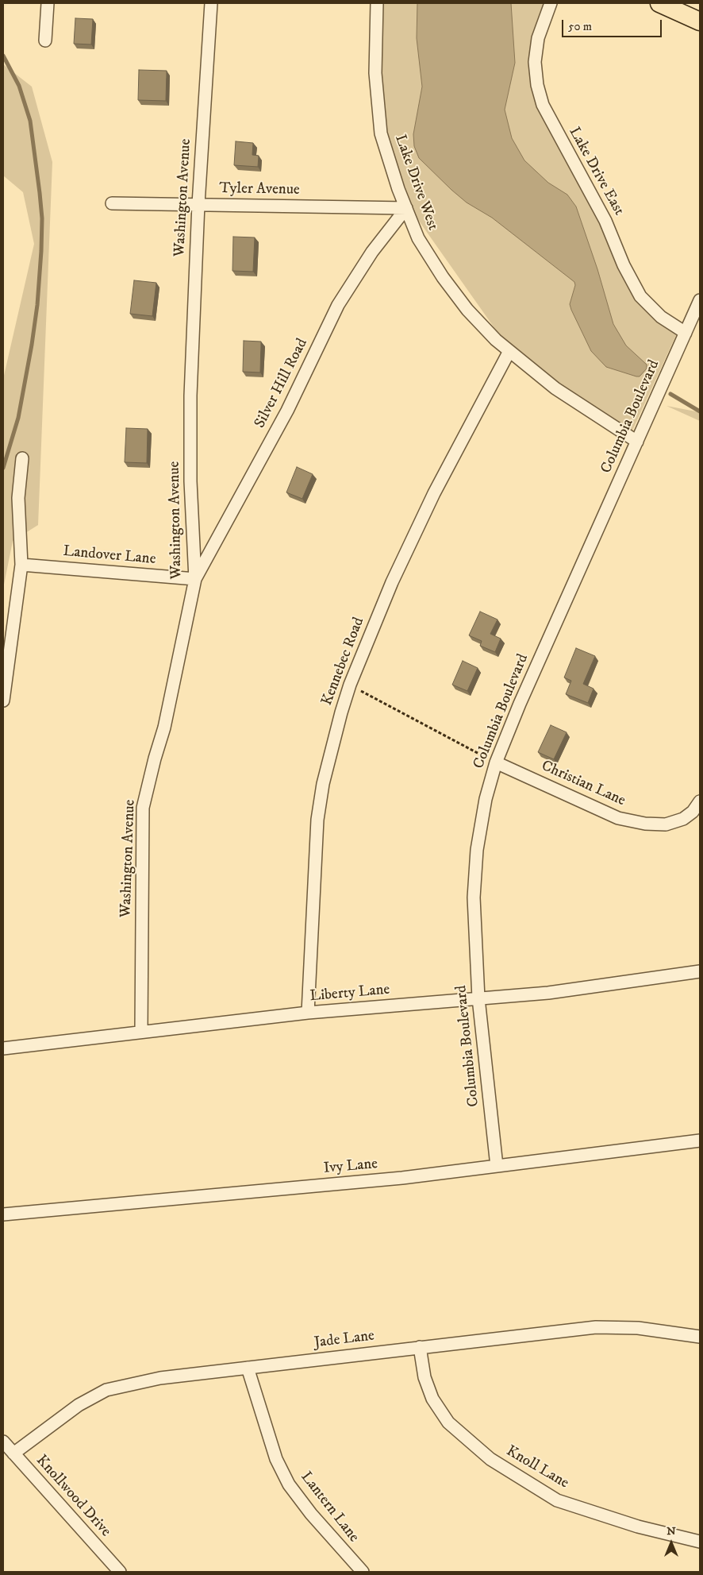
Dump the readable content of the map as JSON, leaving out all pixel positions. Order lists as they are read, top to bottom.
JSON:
{
  "streets": {
    "street": [
      "Lake Drive East",
      "Lake Drive West",
      "Tyler Avenue",
      "Washington Avenue",
      "Silver Hill Road",
      "Columbia Boulevard",
      "Landover Lane",
      "Kennebec Road",
      "Christian Lane",
      "Liberty Lane",
      "Ivy Lane",
      "Jade Lane",
      "Knoll Lane",
      "Knollwood Drive",
      "Lantern Lane"
    ]
  },
  "crossings": [
    ["Lake Drive East", "Columbia Boulevard"],
    ["Lake Drive West", "Tyler Avenue"],
    ["Lake Drive West", "Silver Hill Road"],
    ["Lake Drive West", "Columbia Boulevard"],
    ["Lake Drive West", "Kennebec Road"],
    ["Tyler Avenue", "Washington Avenue"],
    ["Tyler Avenue", "Silver Hill Road"],
    ["Washington Avenue", "Silver Hill Road"],
    ["Washington Avenue", "Landover Lane"],
    ["Washington Avenue", "Liberty Lane"],
    ["Silver Hill Road", "Landover Lane"],
    ["Columbia Boulevard", "Christian Lane"],
    ["Columbia Boulevard", "Liberty Lane"],
    ["Columbia Boulevard", "Ivy Lane"],
    ["Kennebec Road", "Liberty Lane"],
    ["Jade Lane", "Knoll Lane"],
    ["Jade Lane", "Knollwood Drive"],
    ["Jade Lane", "Lantern Lane"]
  ],
  "scale_bar": "50 m",
  "north": "top"
}
